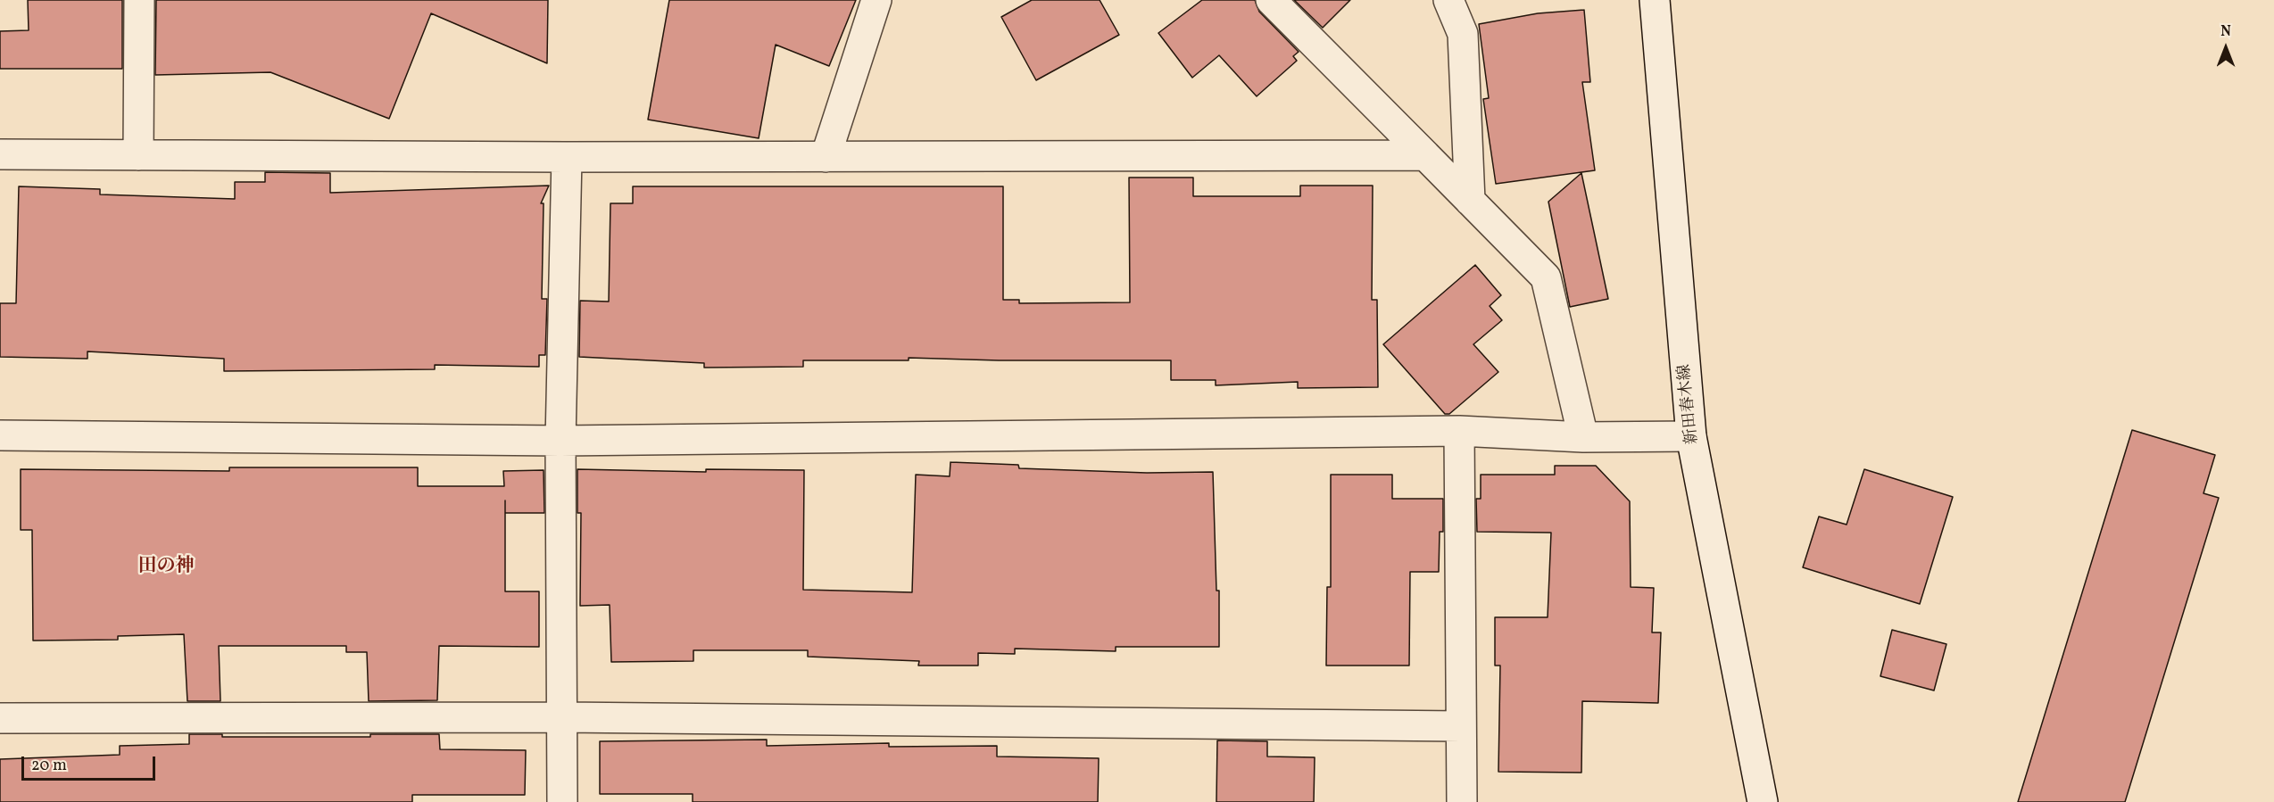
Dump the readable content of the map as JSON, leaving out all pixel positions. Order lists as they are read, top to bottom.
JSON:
{
  "streets": {
    "street": ["新田春木線"]
  },
  "districts": ["田の神"],
  "scale_bar": "20 m",
  "north": "top"
}
